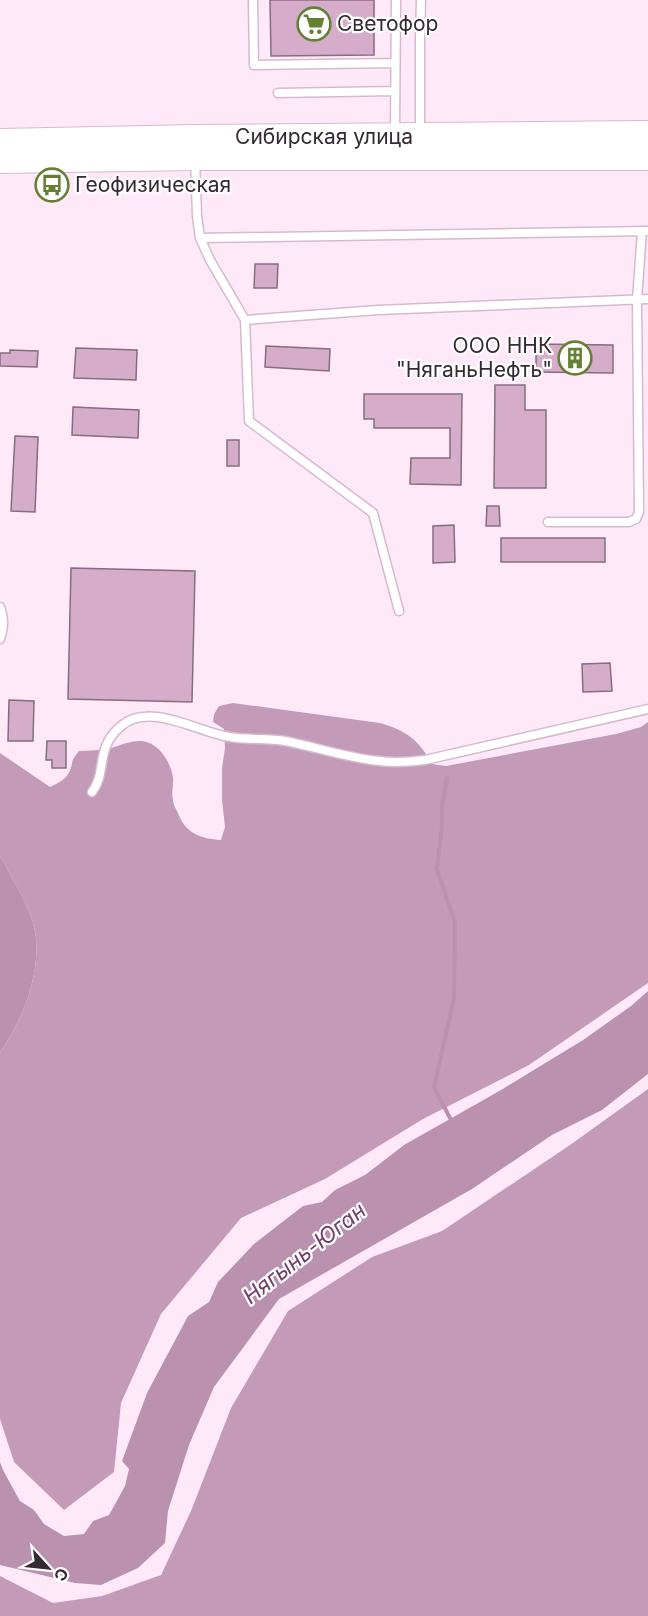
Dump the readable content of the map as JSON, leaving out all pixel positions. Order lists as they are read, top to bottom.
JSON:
{
  "streets": {
    "main road": ["Сибирская улица"]
  },
  "water": ["Нягынь-Юган"],
  "places": {
    "supermarket": ["Светофор"],
    "bus stop": ["Геофизическая"],
    "building": ["ООО ННК \"НяганьНефть\""]
  },
  "north": "bottom right"
}
